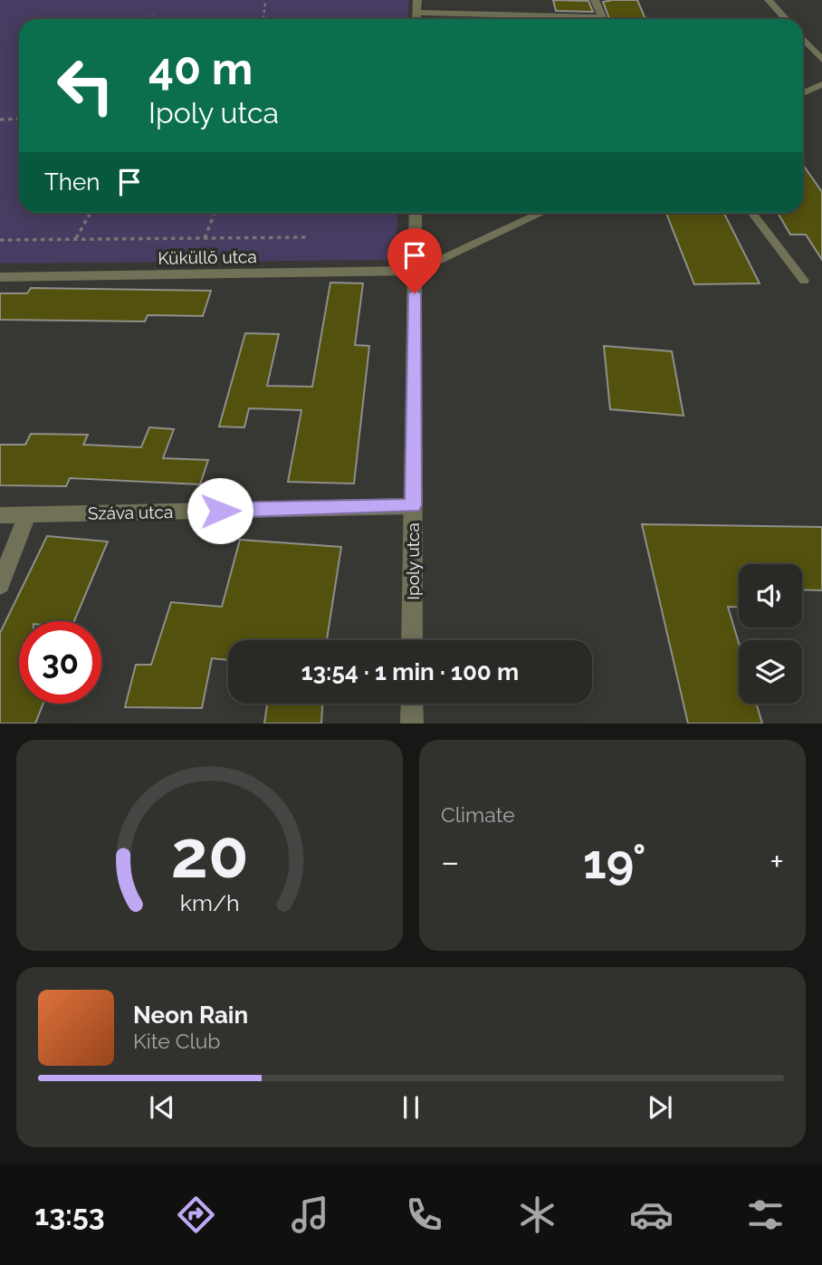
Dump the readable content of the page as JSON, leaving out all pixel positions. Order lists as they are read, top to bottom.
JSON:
{
  "streets": {
    "street": ["Küküllő utca", "Száva utca", "Ipoly utca"]
  },
  "crossings": [
    ["Küküllő utca", "Ipoly utca"],
    ["Száva utca", "Ipoly utca"]
  ],
  "page": {
    "turn": ["40 m", "Ipoly utca"],
    "then": "Then",
    "limit": "30",
    "trip": "13:54 · 1 min · 100 m",
    "tile": "Climate",
    "heat": ["−", "19°", "+"],
    "song": ["Neon Rain", "Kite Club"],
    "tabs": "13:53",
    "gauge": ["20", "km/h"]
  }
}
